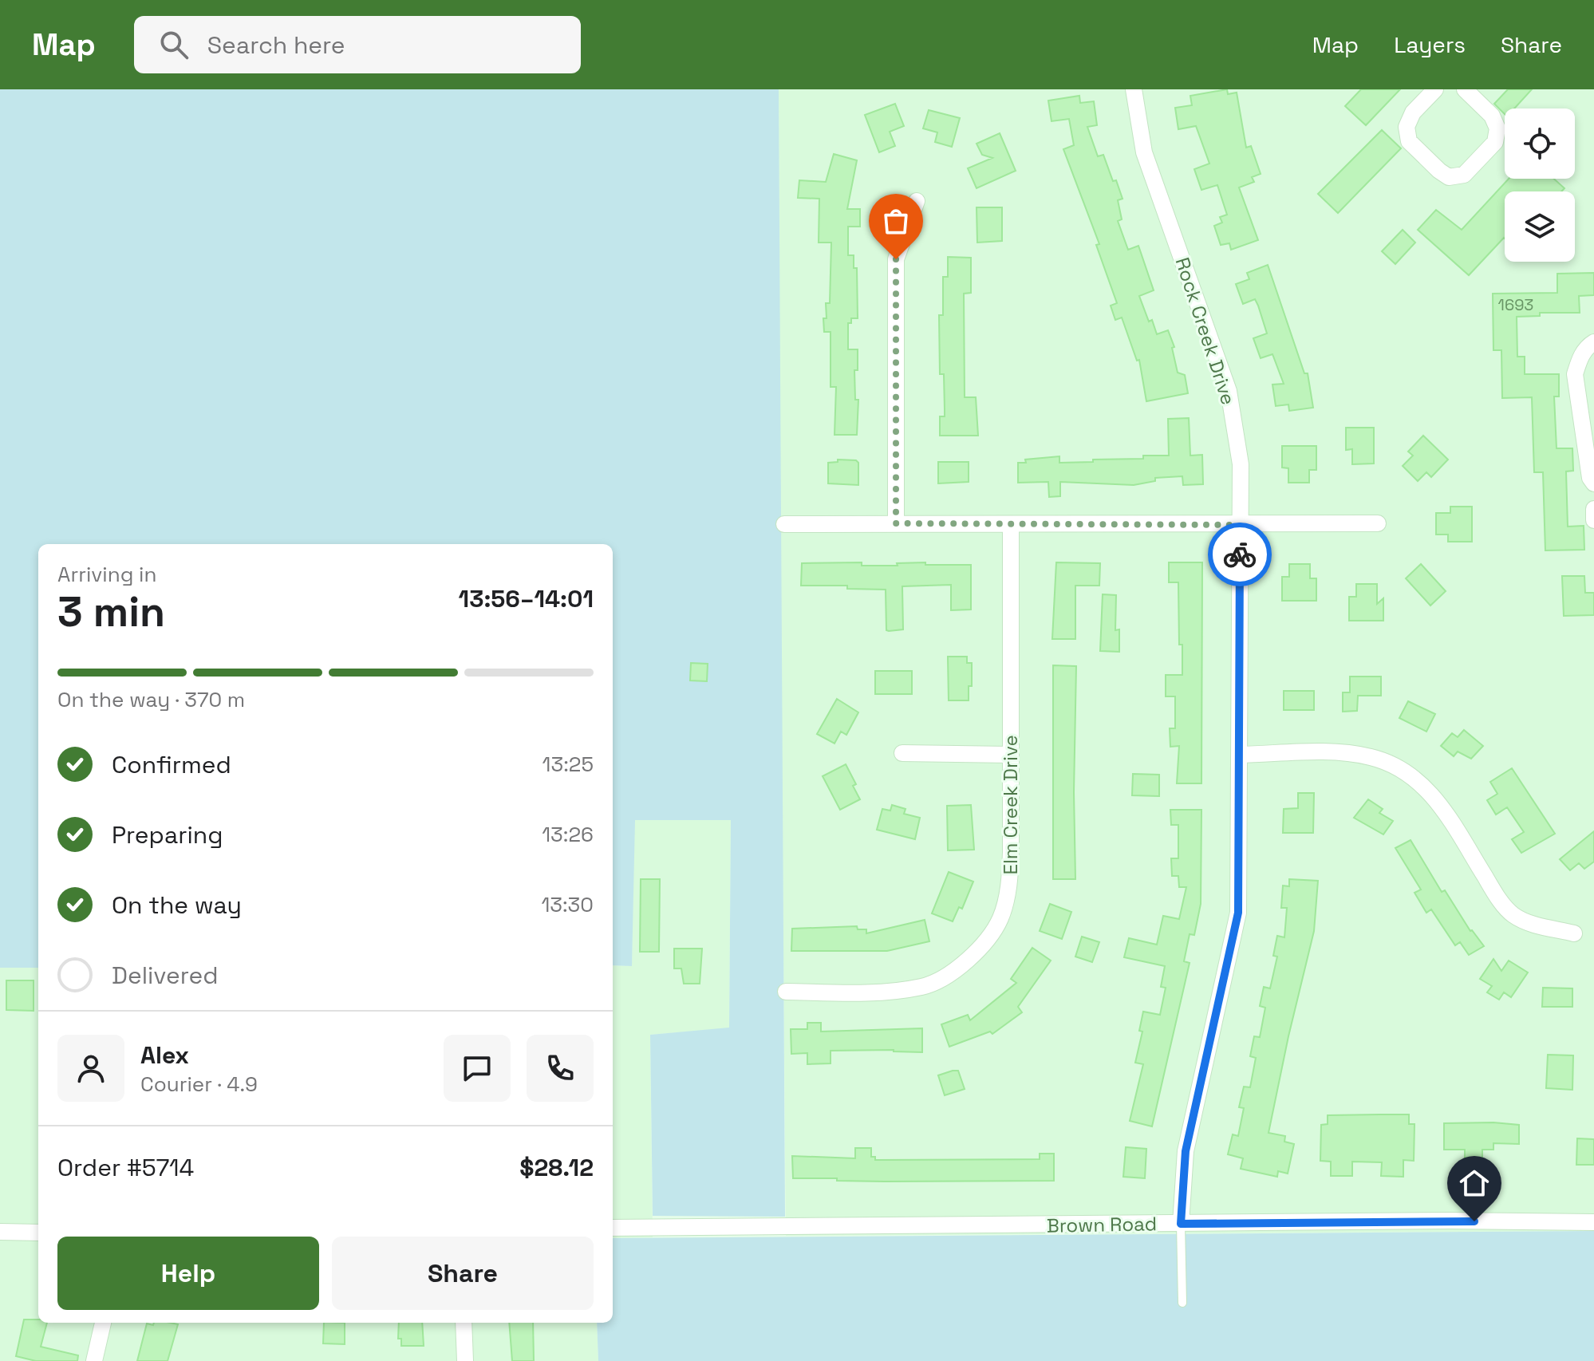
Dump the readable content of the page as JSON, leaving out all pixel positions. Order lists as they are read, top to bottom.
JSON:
{
  "streets": {
    "street": ["Rock Creek Drive", "Elm Creek Drive", "Brown Road"]
  },
  "crossings": [
    ["Rock Creek Drive", "Brown Road"]
  ],
  "house_numbers": ["1693"],
  "page": {
    "header": "Map",
    "search": "Search here",
    "nav": ["Map", "Layers", "Share"],
    "heading": ["3 min", "Arriving in", "13:56–14:01"],
    "panel": [
      "Alex",
      "Courier · 4.9",
      "Order #5714",
      "$28.12"
    ],
    "bar": "On the way · 370 m",
    "list": [
      ["Confirmed", "13:25"],
      ["Preparing", "13:26"],
      ["On the way", "13:30"],
      "Delivered"
    ],
    "buttons": ["Help", "Share"]
  }
}
